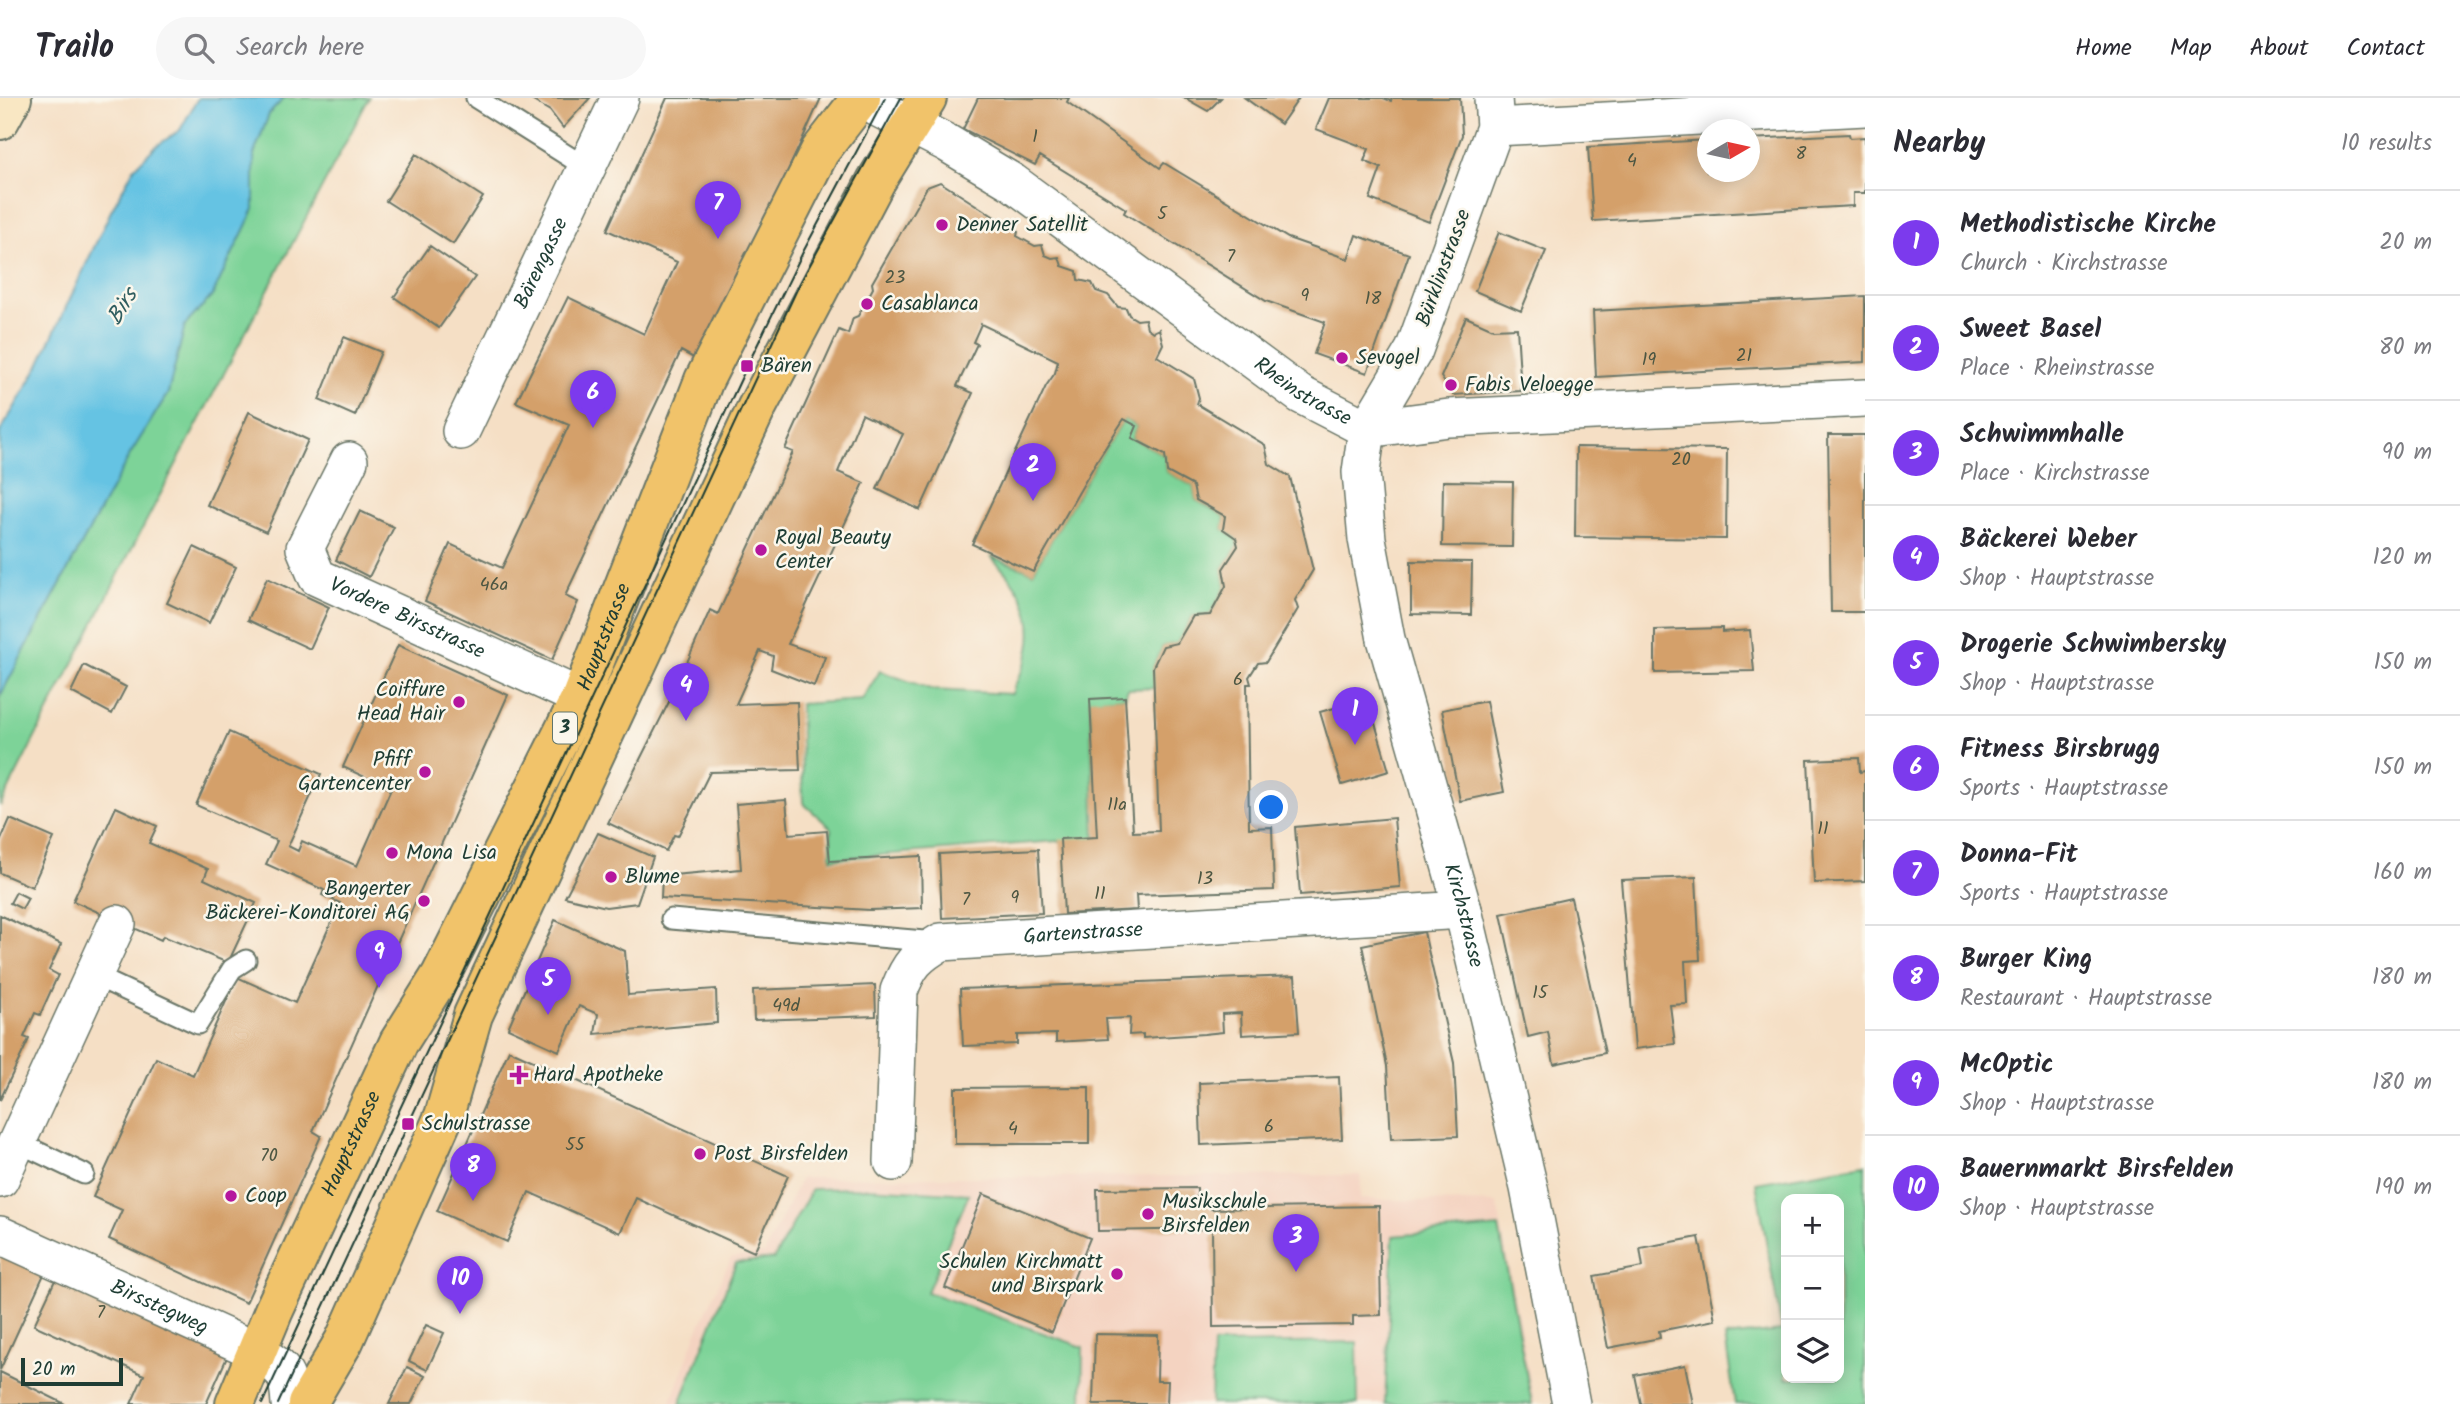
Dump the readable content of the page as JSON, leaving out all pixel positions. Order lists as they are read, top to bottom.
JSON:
{
  "streets": {
    "main road": ["Hauptstrasse", "3"],
    "street": [
      "Bärengasse",
      "Bürklinstrasse",
      "Rheinstrasse",
      "Vordere Birsstrasse",
      "Kirchstrasse",
      "Gartenstrasse",
      "Birsstegweg"
    ]
  },
  "crossings": [
    ["Bürklinstrasse", "Rheinstrasse"],
    ["Bürklinstrasse", "Kirchstrasse"],
    ["Rheinstrasse", "Hauptstrasse"],
    ["Rheinstrasse", "Kirchstrasse"],
    ["Vordere Birsstrasse", "Hauptstrasse"],
    ["Hauptstrasse", "Birsstegweg"],
    ["Kirchstrasse", "Gartenstrasse"]
  ],
  "water": ["Birs"],
  "places": {
    "other": [
      "Denner Satellit",
      "Casablanca",
      "Sevogel",
      "Fabis Veloegge",
      "Royal Beauty Center",
      "Coiffure Head Hair",
      "Pfiff Gartencenter",
      "Mona Lisa",
      "Blume",
      "Bangerter Bäckerei-Konditorei AG",
      "Post Birsfelden",
      "Coop",
      "Musikschule Birsfelden",
      "Schulen Kirchmatt und Birspark"
    ],
    "transit": ["Bären", "Schulstrasse"],
    "health": ["Hard Apotheke"]
  },
  "house_numbers": [
    "1",
    "8",
    "4",
    "5",
    "7",
    "23",
    "9",
    "18",
    "21",
    "19",
    "20",
    "46a",
    "6",
    "11a",
    "11",
    "13",
    "11",
    "9",
    "7",
    "15",
    "49d",
    "6",
    "4",
    "55",
    "70",
    "7"
  ],
  "scale_bar": "20 m",
  "north": "right",
  "page": {
    "header": "Trailo",
    "search": "Search here",
    "nav": [
      "Home",
      "Map",
      "About",
      "Contact"
    ],
    "heading": ["Nearby", "10 results"],
    "pins": [
      "7",
      "6",
      "2",
      "4",
      "1",
      "9",
      "5",
      "8",
      "3",
      "10"
    ],
    "list": [
      {
        "mark": "1",
        "name": "Methodistische Kirche",
        "note": "Church · Kirchstrasse",
        "value": "20 m"
      },
      {
        "mark": "2",
        "name": "Sweet Basel",
        "note": "Place · Rheinstrasse",
        "value": "80 m"
      },
      {
        "mark": "3",
        "name": "Schwimmhalle",
        "note": "Place · Kirchstrasse",
        "value": "90 m"
      },
      {
        "mark": "4",
        "name": "Bäckerei Weber",
        "note": "Shop · Hauptstrasse",
        "value": "120 m"
      },
      {
        "mark": "5",
        "name": "Drogerie Schwimbersky",
        "note": "Shop · Hauptstrasse",
        "value": "150 m"
      },
      {
        "mark": "6",
        "name": "Fitness Birsbrugg",
        "note": "Sports · Hauptstrasse",
        "value": "150 m"
      },
      {
        "mark": "7",
        "name": "Donna-Fit",
        "note": "Sports · Hauptstrasse",
        "value": "160 m"
      },
      {
        "mark": "8",
        "name": "Burger King",
        "note": "Restaurant · Hauptstrasse",
        "value": "180 m"
      },
      {
        "mark": "9",
        "name": "McOptic",
        "note": "Shop · Hauptstrasse",
        "value": "180 m"
      },
      {
        "mark": "10",
        "name": "Bauernmarkt Birsfelden",
        "note": "Shop · Hauptstrasse",
        "value": "190 m"
      }
    ],
    "map_buttons": ["+", "−"],
    "scale": "20 m"
  }
}
